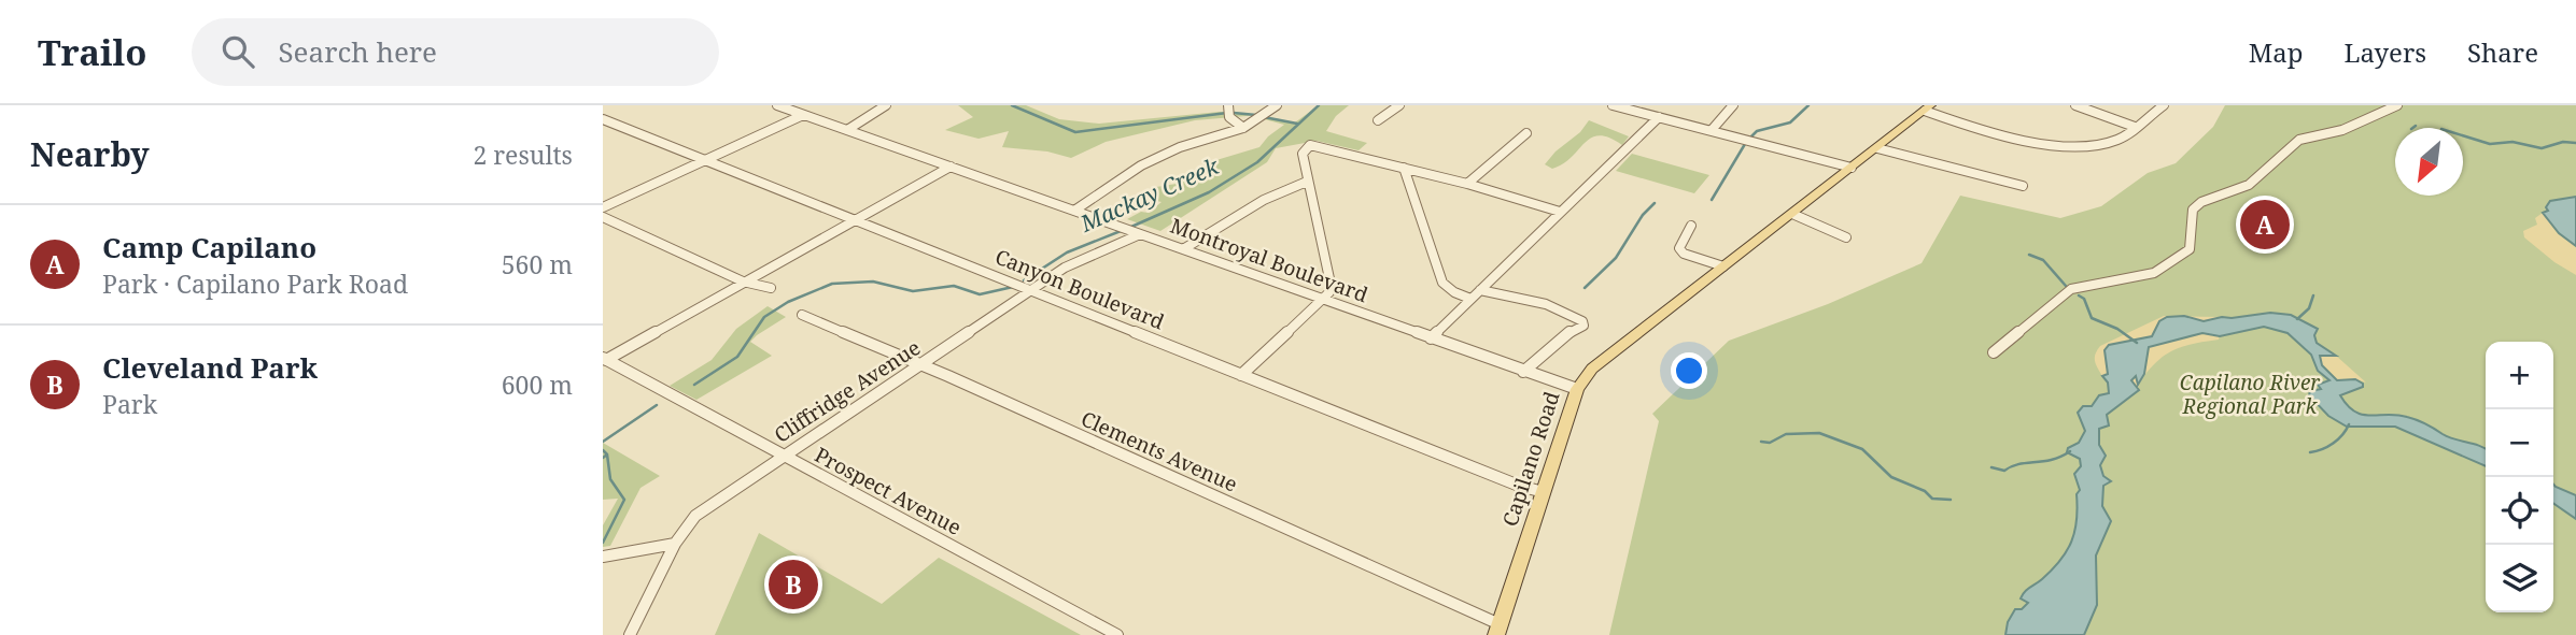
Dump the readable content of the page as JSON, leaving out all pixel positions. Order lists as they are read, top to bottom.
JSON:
{
  "streets": {
    "main road": ["Capilano Road"],
    "street": [
      "Montroyal Boulevard",
      "Canyon Boulevard",
      "Cliffridge Avenue",
      "Clements Avenue",
      "Prospect Avenue"
    ]
  },
  "crossings": [
    ["Montroyal Boulevard", "Cliffridge Avenue"],
    ["Montroyal Boulevard", "Capilano Road"],
    ["Canyon Boulevard", "Cliffridge Avenue"],
    ["Canyon Boulevard", "Capilano Road"],
    ["Cliffridge Avenue", "Clements Avenue"],
    ["Cliffridge Avenue", "Prospect Avenue"],
    ["Clements Avenue", "Capilano Road"]
  ],
  "water": ["Mackay Creek"],
  "parks": ["Capilano River Regional Park"],
  "north": "bottom left",
  "page": {
    "header": "Trailo",
    "search": "Search here",
    "nav": ["Map", "Layers", "Share"],
    "heading": ["Nearby", "2 results"],
    "pins": ["A", "B"],
    "list": [
      {
        "mark": "A",
        "name": "Camp Capilano",
        "note": "Park · Capilano Park Road",
        "value": "560 m"
      },
      {
        "mark": "B",
        "name": "Cleveland Park",
        "note": "Park",
        "value": "600 m"
      }
    ],
    "map_buttons": ["+", "−"]
  }
}
